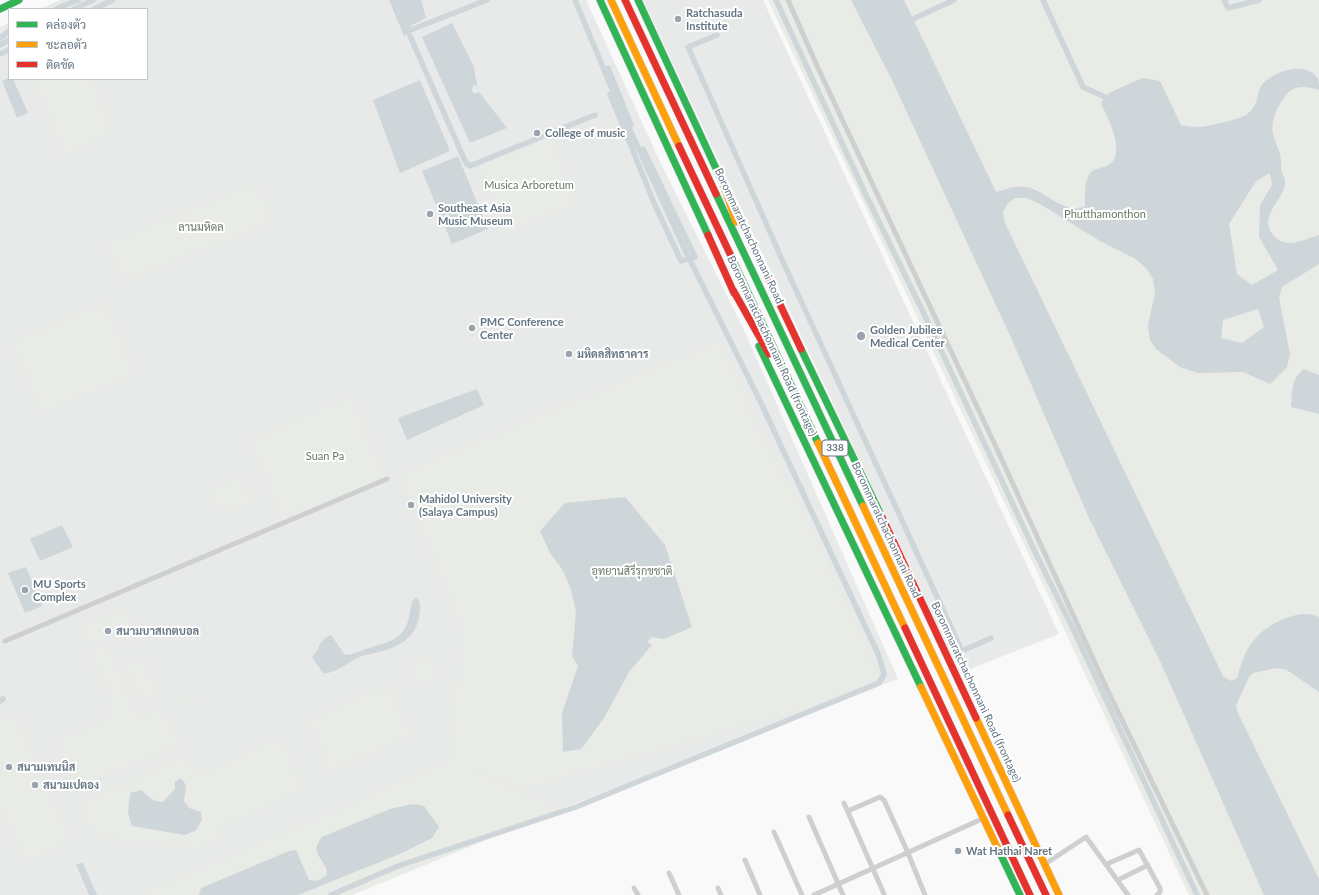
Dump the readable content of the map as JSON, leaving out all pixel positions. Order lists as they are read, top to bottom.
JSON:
{
  "streets": {
    "main road": ["Borommaratchachonnani Road", "Borommaratchachonnani Road (frontage)", "338"]
  },
  "parks": [
    "Musica Arboretum",
    "Phutthamonthon",
    "ลานมหิดล",
    "Suan Pa",
    "อุทยานสิรีรุกขชาติ"
  ],
  "places": [
    "Ratchasuda Institute",
    "College of music",
    "Southeast Asia Music Museum",
    "PMC Conference Center",
    "Golden Jubilee Medical Center",
    "มหิดลสิทธาคาร",
    "Mahidol University (Salaya Campus)",
    "MU Sports Complex",
    "สนามบาสเกตบอล",
    "สนามเทนนิส",
    "สนามเปตอง",
    "Wat Hathai Naret"
  ],
  "legend": ["คล่องตัว", "ชะลอตัว", "ติดขัด"]
}
